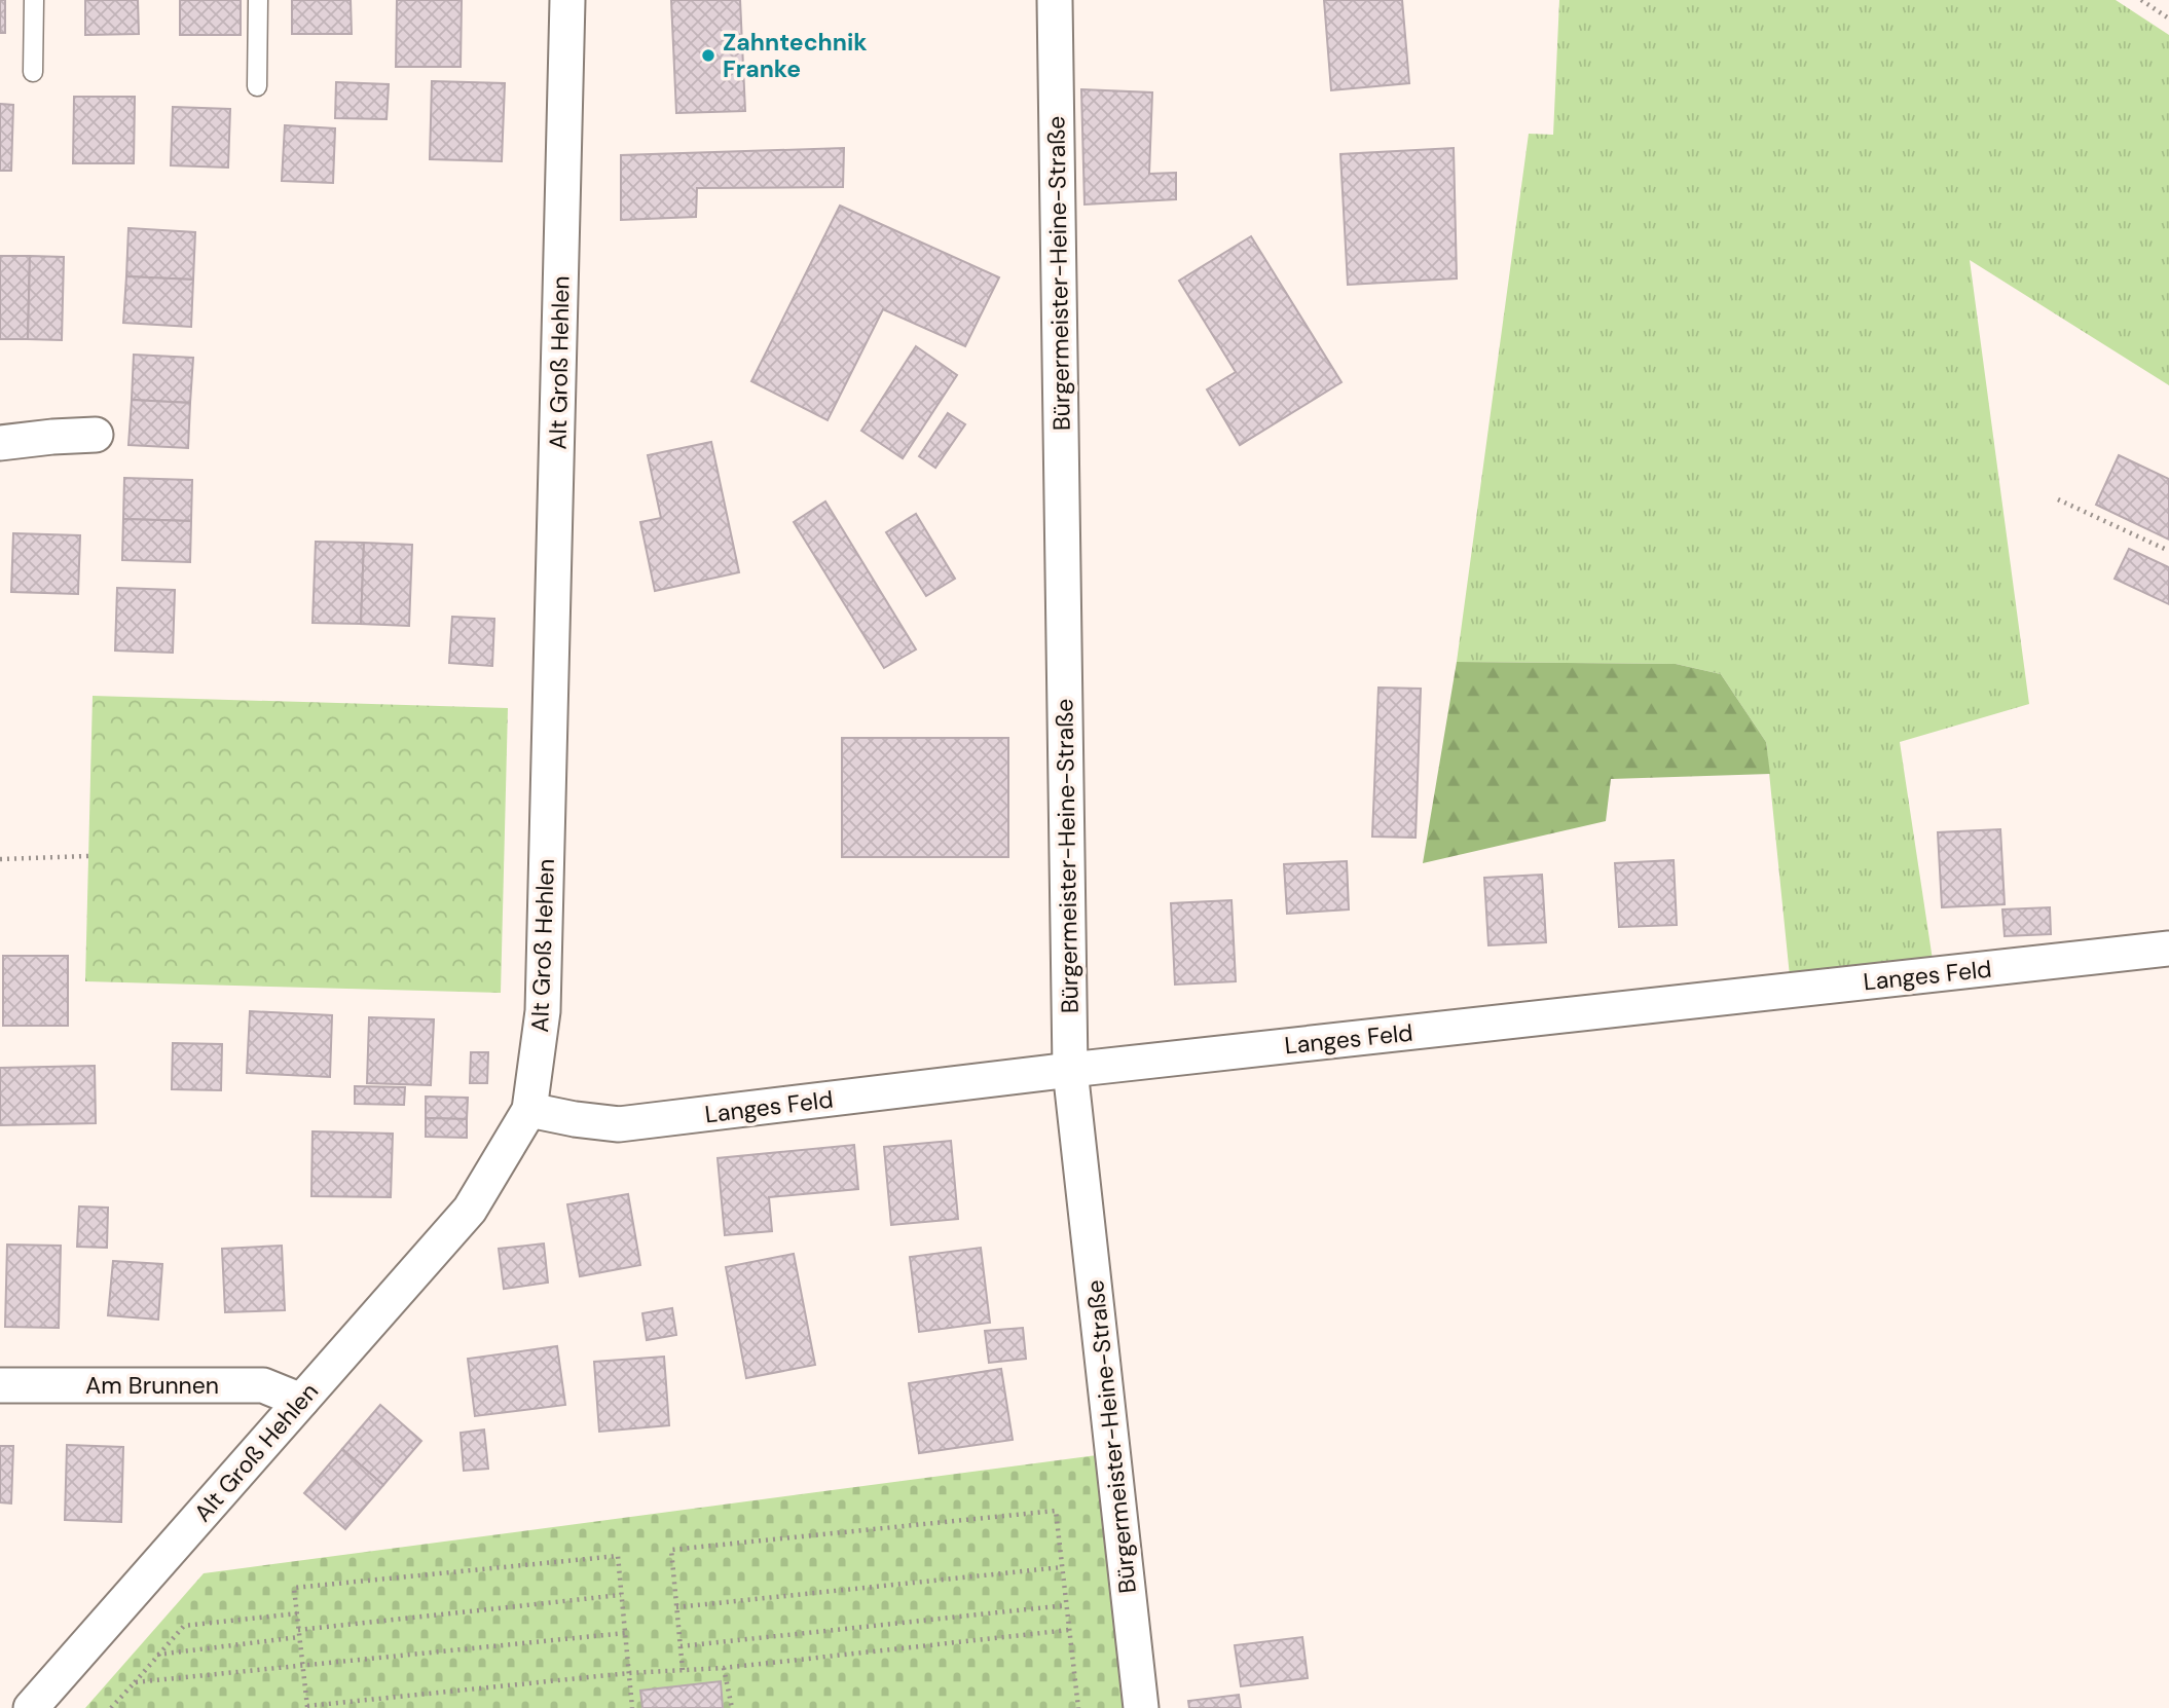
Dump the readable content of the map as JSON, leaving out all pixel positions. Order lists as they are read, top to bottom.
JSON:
{
  "streets": {
    "street": [
      "Bürgermeister-Heine-Straße",
      "Alt Groß Hehlen",
      "Langes Feld",
      "Am Brunnen"
    ]
  },
  "crossings": [
    ["Bürgermeister-Heine-Straße", "Langes Feld"],
    ["Alt Groß Hehlen", "Langes Feld"],
    ["Alt Groß Hehlen", "Am Brunnen"]
  ],
  "places": ["Zahntechnik Franke"]
}
